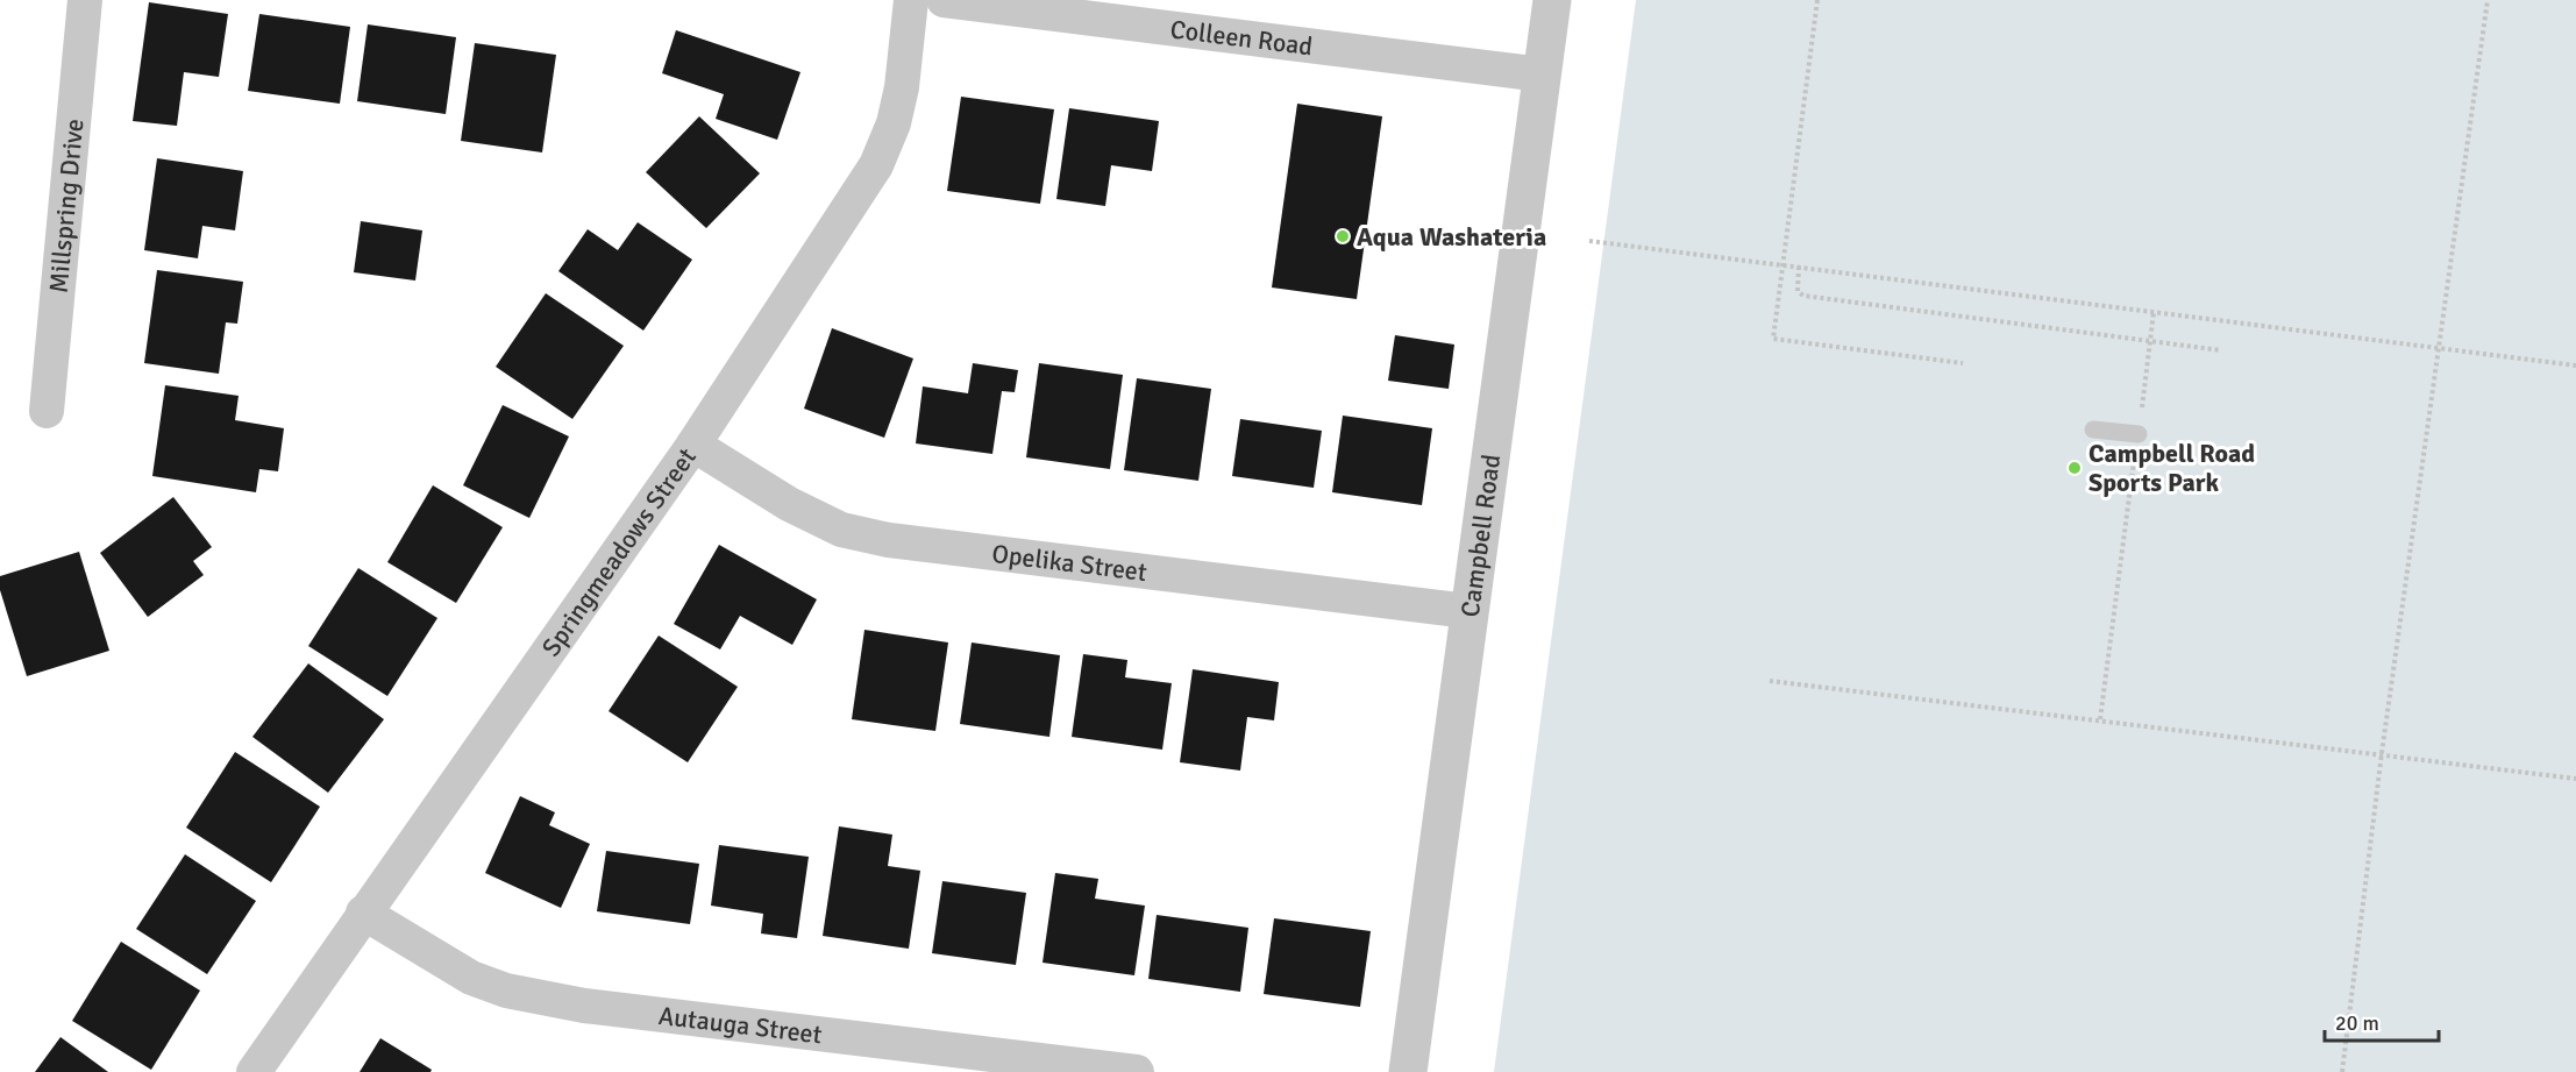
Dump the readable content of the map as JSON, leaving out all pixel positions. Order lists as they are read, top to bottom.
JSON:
{
  "streets": {
    "street": [
      "Colleen Road",
      "Millspring Drive",
      "Campbell Road",
      "Springmeadows Street",
      "Opelika Street",
      "Autauga Street"
    ]
  },
  "crossings": [
    ["Colleen Road", "Campbell Road"],
    ["Campbell Road", "Opelika Street"],
    ["Springmeadows Street", "Opelika Street"],
    ["Springmeadows Street", "Autauga Street"]
  ],
  "places": ["Aqua Washateria", "Campbell Road Sports Park"],
  "scale_bar": "20 m"
}
